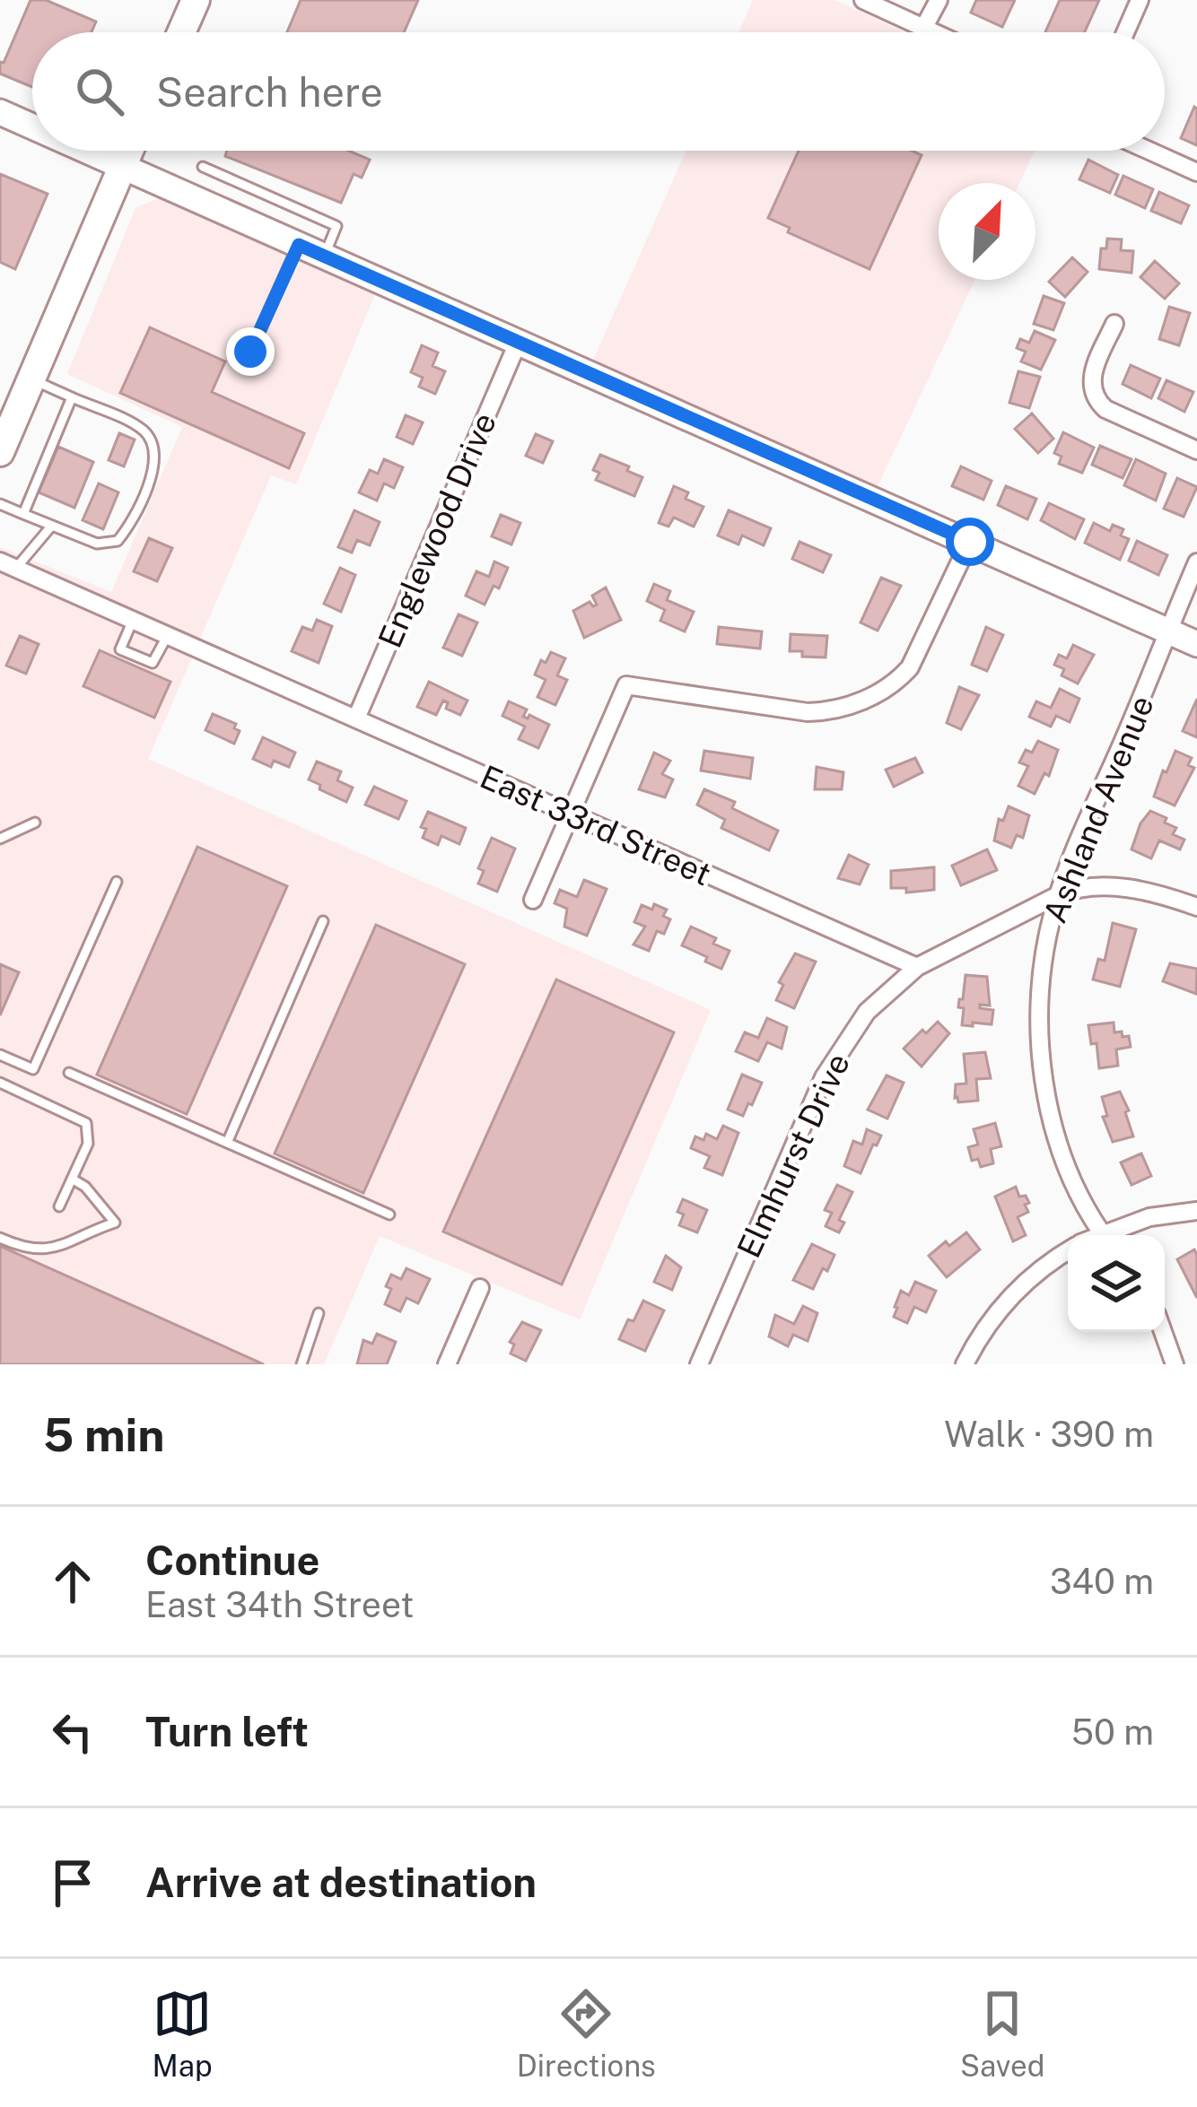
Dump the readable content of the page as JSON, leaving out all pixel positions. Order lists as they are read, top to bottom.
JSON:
{
  "streets": {
    "street": [
      "Englewood Drive",
      "Ashland Avenue",
      "East 33rd Street",
      "Elmhurst Drive"
    ]
  },
  "crossings": [
    ["Englewood Drive", "East 33rd Street"],
    ["East 33rd Street", "Elmhurst Drive"]
  ],
  "north": "top right",
  "page": {
    "search": "Search here",
    "heading": ["5 min", "Walk · 390 m"],
    "list": [
      ["Continue", "East 34th Street", "340 m"],
      ["Turn left", "50 m"],
      "Arrive at destination"
    ],
    "nav": ["Map", "Directions", "Saved"]
  }
}
